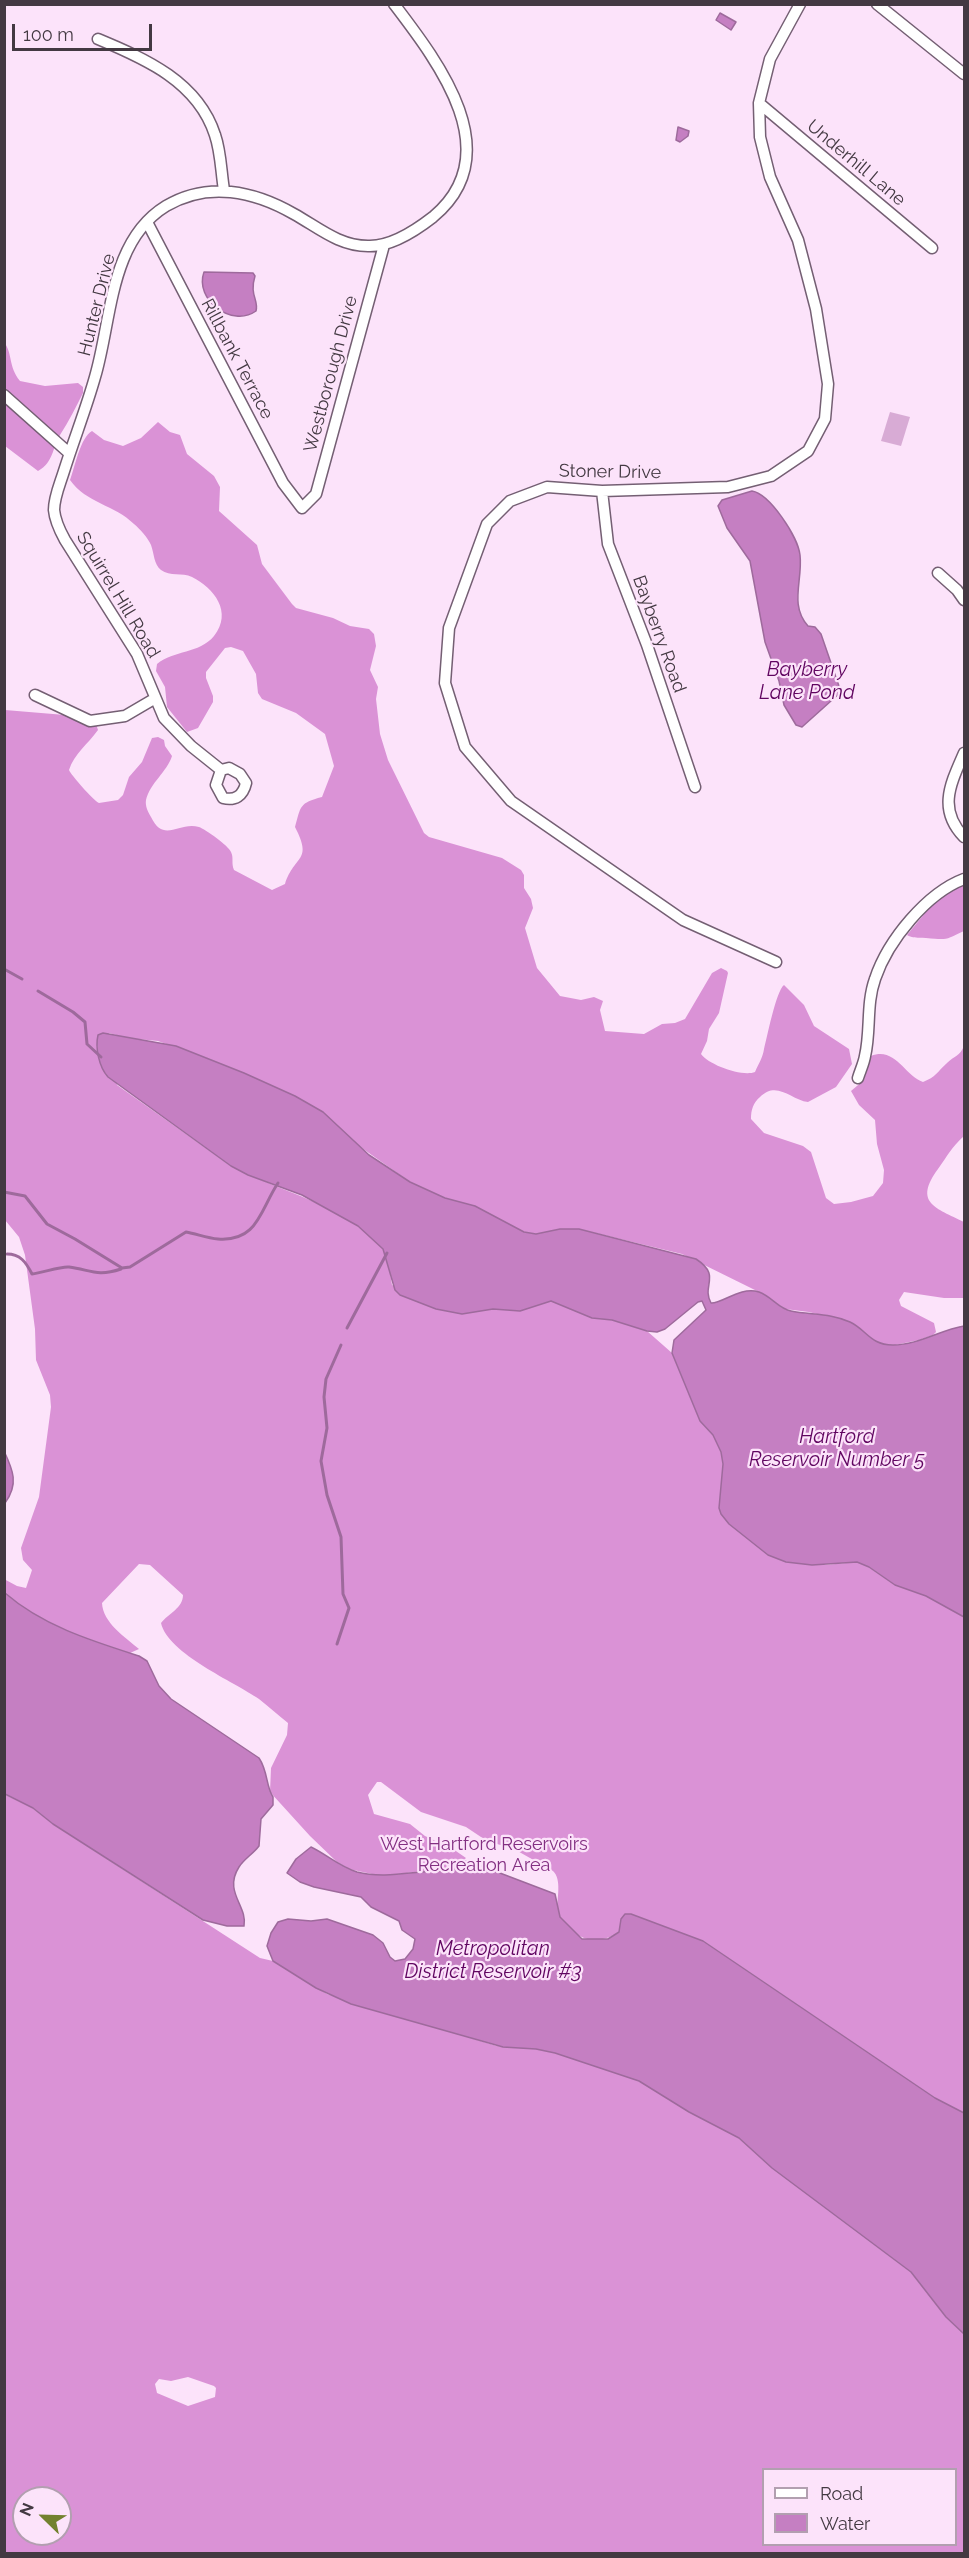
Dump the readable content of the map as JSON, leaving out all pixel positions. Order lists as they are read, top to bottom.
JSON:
{
  "streets": {
    "street": [
      "Underhill Lane",
      "Hunter Drive",
      "Rillbank Terrace",
      "Westborough Drive",
      "Stoner Drive",
      "Squirrel Hill Road",
      "Bayberry Road"
    ]
  },
  "crossings": [
    ["Underhill Lane", "Stoner Drive"],
    ["Hunter Drive", "Rillbank Terrace"],
    ["Hunter Drive", "Westborough Drive"],
    ["Hunter Drive", "Squirrel Hill Road"],
    ["Rillbank Terrace", "Westborough Drive"],
    ["Stoner Drive", "Bayberry Road"]
  ],
  "water": ["Bayberry Lane Pond", "Hartford Reservoir Number 5", "Metropolitan District Reservoir #3"],
  "parks": ["West Hartford Reservoirs Recreation Area"],
  "legend": ["Road", "Water"],
  "scale_bar": "100 m",
  "north": "top left"
}
